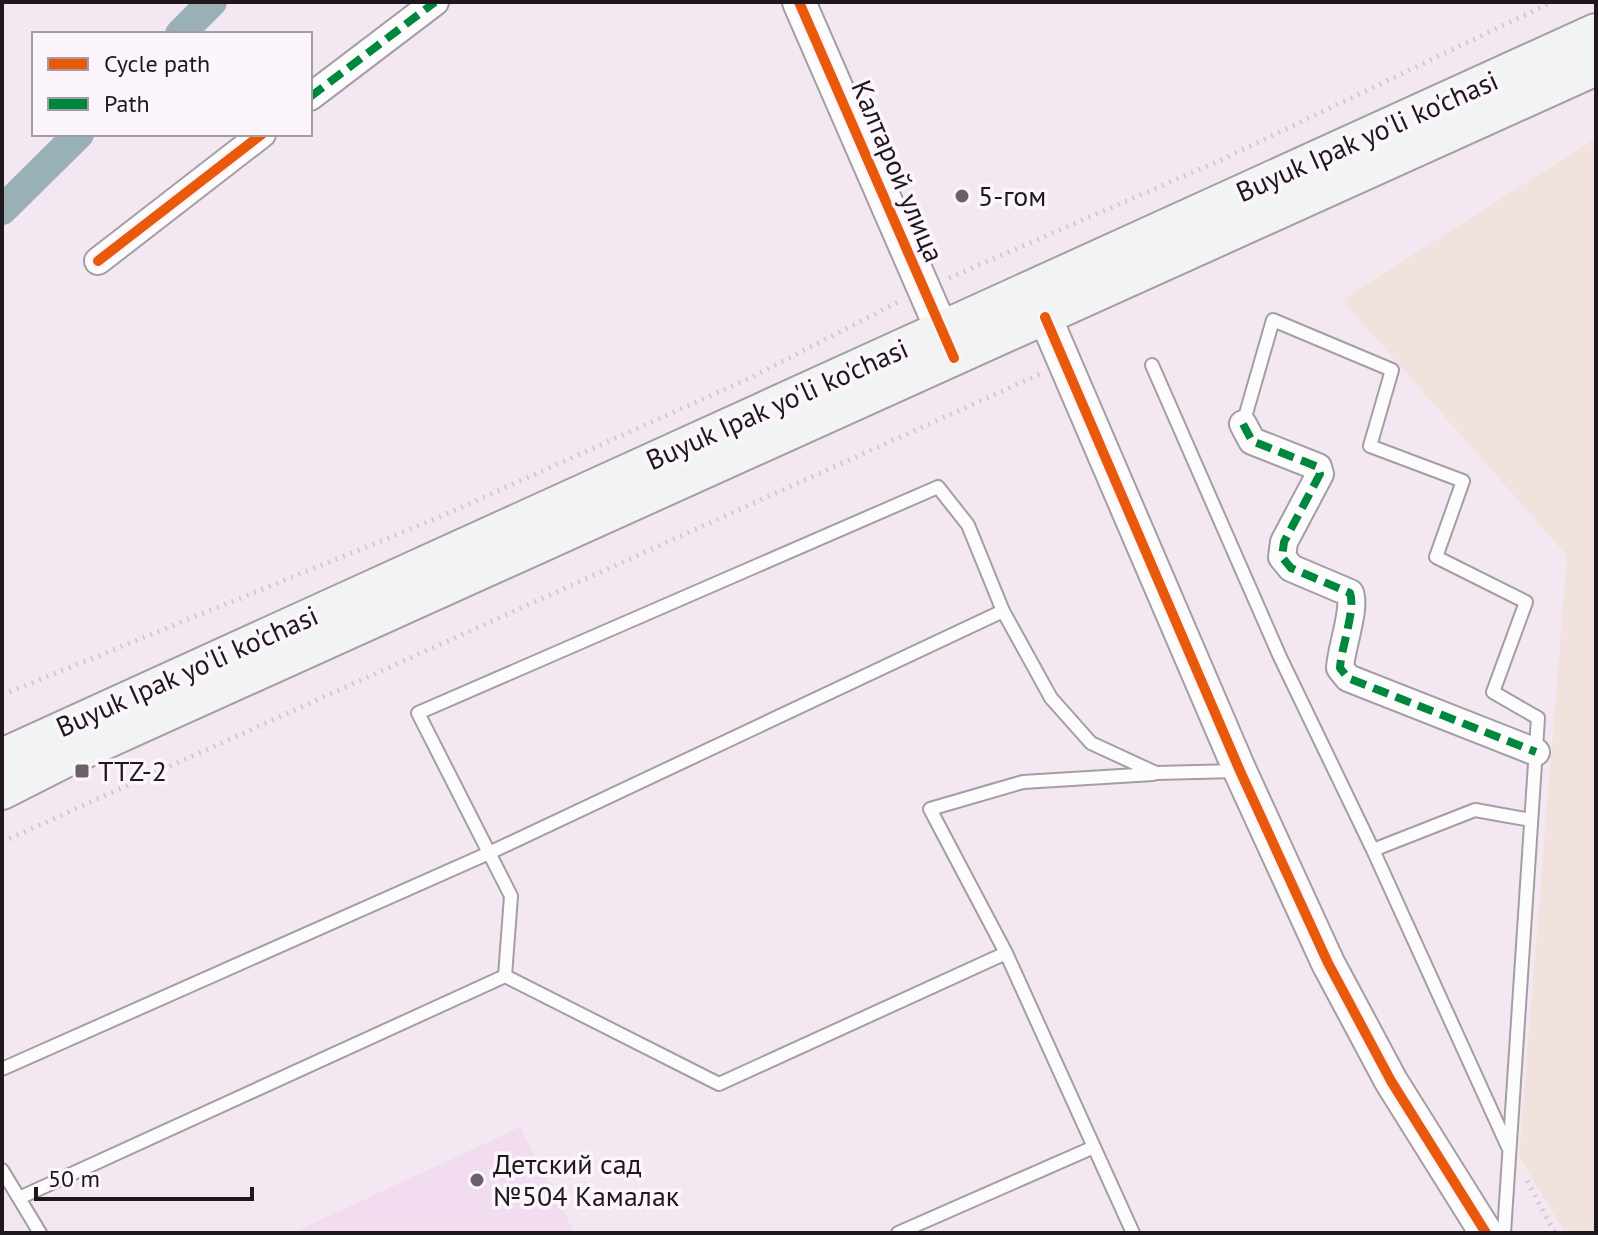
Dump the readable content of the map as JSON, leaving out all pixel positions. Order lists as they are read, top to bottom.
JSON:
{
  "streets": {
    "main road": ["Buyuk Ipak yo'li ko'chasi"],
    "street": ["Калтарой улица"]
  },
  "crossings": [
    ["Buyuk Ipak yo'li ko'chasi", "Калтарой улица"]
  ],
  "places": {
    "other": ["5-гом", "Детский сад №504 Камалак"],
    "transit": ["TTZ-2"]
  },
  "legend": ["Cycle path", "Path"],
  "scale_bar": "50 m"
}
